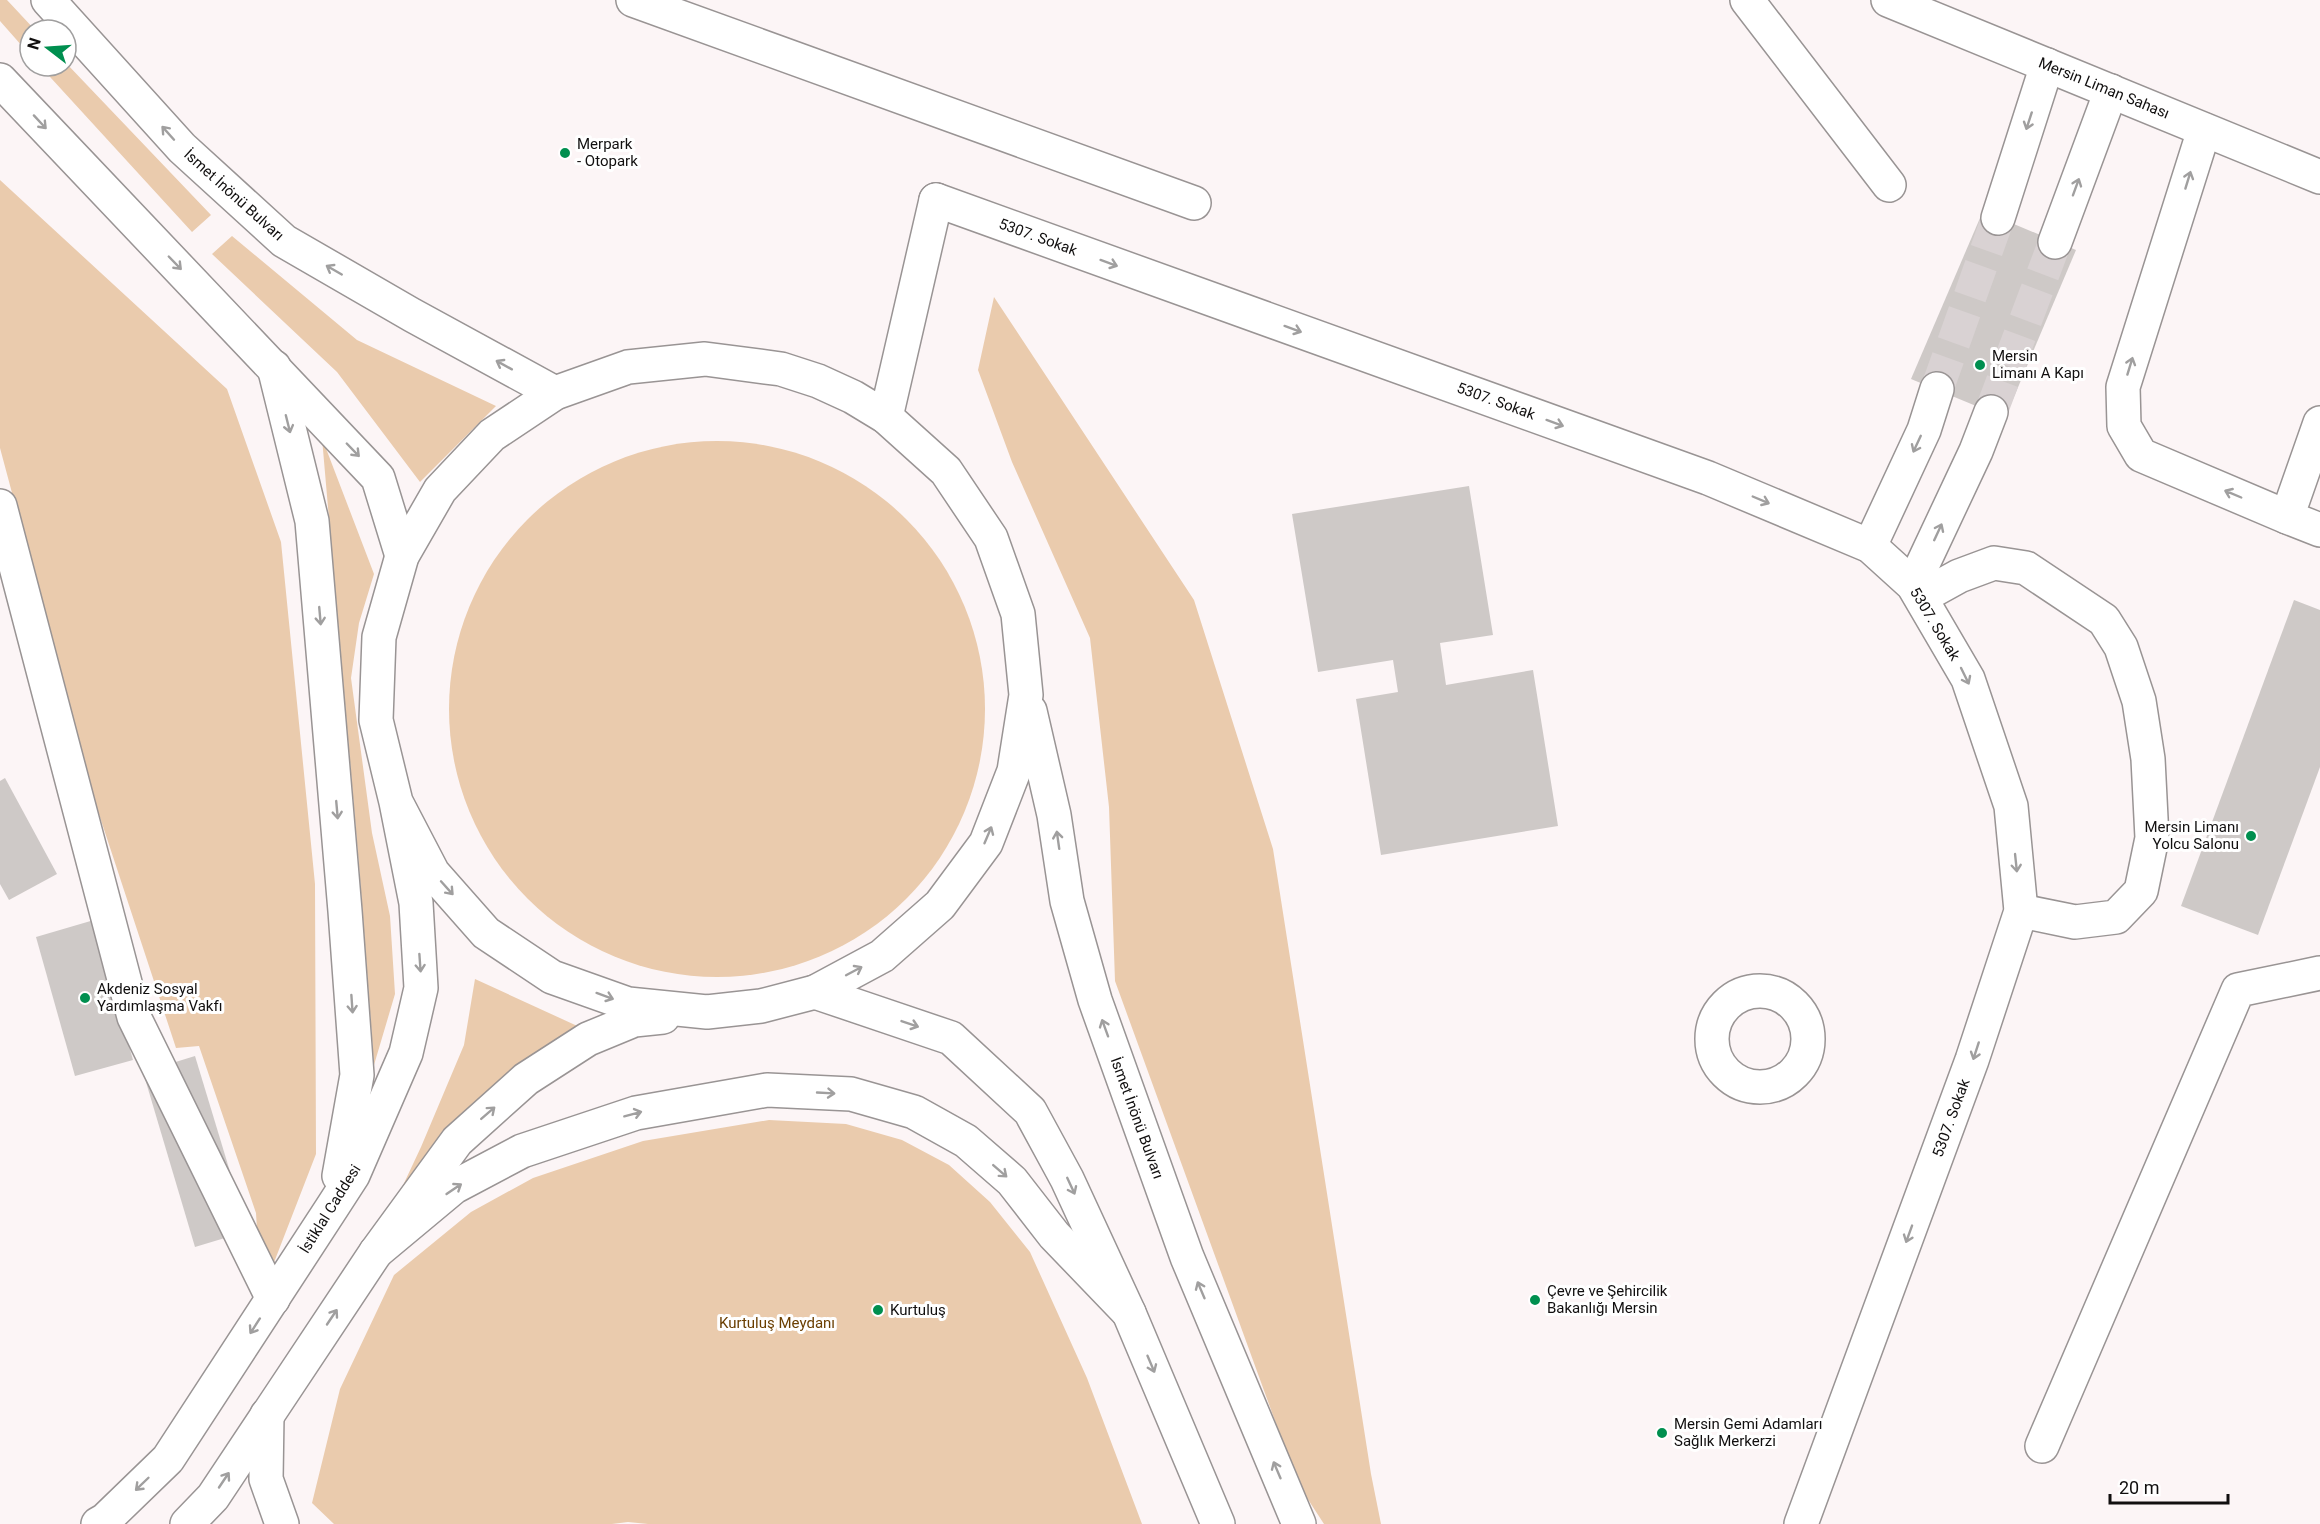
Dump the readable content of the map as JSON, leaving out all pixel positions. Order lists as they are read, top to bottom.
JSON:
{
  "streets": {
    "main road": [
      "Mersin Liman Sahası",
      "İsmet İnönü Bulvarı",
      "5307. Sokak",
      "İstiklal Caddesi"
    ]
  },
  "parks": ["Kurtuluş Meydanı"],
  "places": [
    "Merpark - Otopark",
    "Mersin Limanı A Kapı",
    "Mersin Limanı Yolcu Salonu",
    "Akdeniz Sosyal Yardımlaşma Vakfı",
    "Çevre ve Şehircilik Bakanlığı Mersin",
    "Kurtuluş",
    "Mersin Gemi Adamları Sağlık Merkerzi"
  ],
  "scale_bar": "20 m",
  "north": "left"
}
